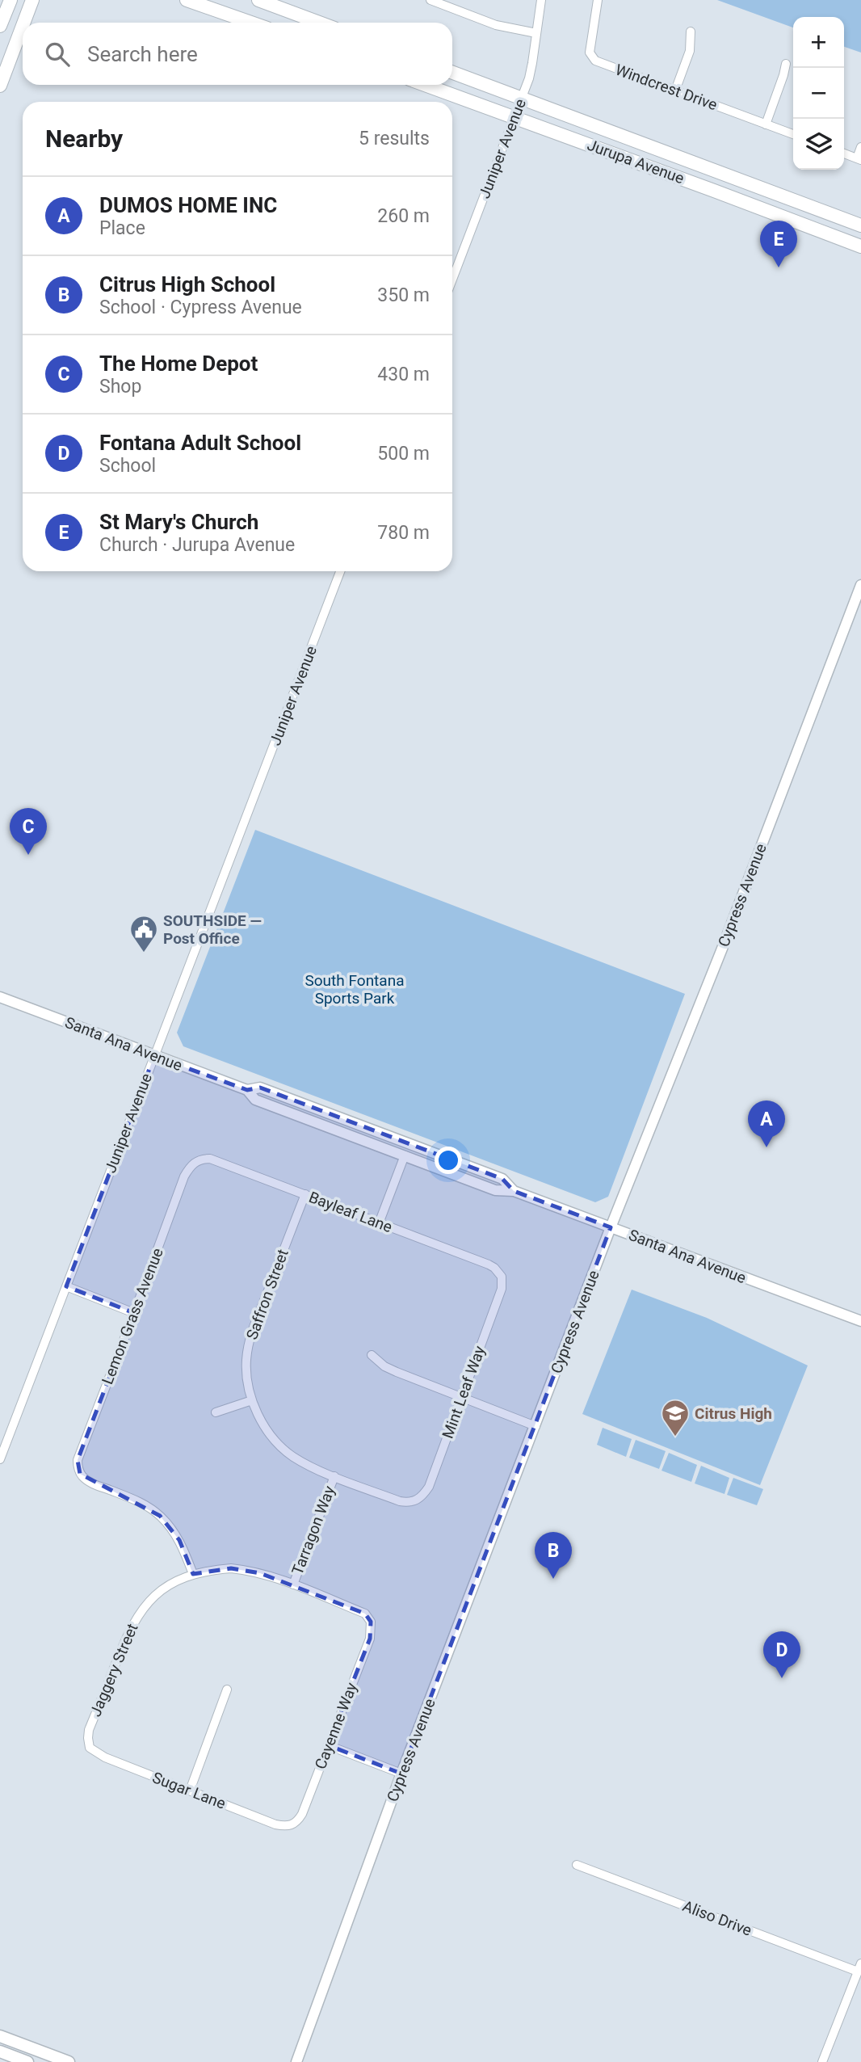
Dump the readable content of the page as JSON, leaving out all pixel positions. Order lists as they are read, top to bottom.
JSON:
{
  "streets": {
    "main road": ["Jurupa Avenue"],
    "street": [
      "Windcrest Drive",
      "Juniper Avenue",
      "Cypress Avenue",
      "Santa Ana Avenue",
      "Bayleaf Lane",
      "Saffron Street",
      "Lemon Grass Avenue",
      "Mint Leaf Way",
      "Tarragon Way",
      "Jaggery Street",
      "Cayenne Way",
      "Sugar Lane",
      "Aliso Drive"
    ]
  },
  "crossings": [
    ["Juniper Avenue", "Jurupa Avenue"],
    ["Juniper Avenue", "Santa Ana Avenue"],
    ["Cypress Avenue", "Santa Ana Avenue"],
    ["Bayleaf Lane", "Saffron Street"],
    ["Bayleaf Lane", "Lemon Grass Avenue"],
    ["Bayleaf Lane", "Mint Leaf Way"],
    ["Saffron Street", "Mint Leaf Way"],
    ["Saffron Street", "Tarragon Way"],
    ["Lemon Grass Avenue", "Jaggery Street"],
    ["Tarragon Way", "Jaggery Street"],
    ["Jaggery Street", "Cayenne Way"],
    ["Jaggery Street", "Sugar Lane"],
    ["Cayenne Way", "Sugar Lane"]
  ],
  "parks": ["South Fontana Sports Park"],
  "places": {
    "public building": ["SOUTHSIDE — Post Office"],
    "school or university": ["Citrus High"]
  },
  "page": {
    "map_buttons": ["+", "−"],
    "search": "Search here",
    "heading": ["Nearby", "5 results"],
    "list": [
      {
        "mark": "A",
        "name": "DUMOS HOME INC",
        "note": "Place",
        "value": "260 m"
      },
      {
        "mark": "B",
        "name": "Citrus High School",
        "note": "School · Cypress Avenue",
        "value": "350 m"
      },
      {
        "mark": "C",
        "name": "The Home Depot",
        "note": "Shop",
        "value": "430 m"
      },
      {
        "mark": "D",
        "name": "Fontana Adult School",
        "note": "School",
        "value": "500 m"
      },
      {
        "mark": "E",
        "name": "St Mary's Church",
        "note": "Church · Jurupa Avenue",
        "value": "780 m"
      }
    ],
    "pins": [
      "E",
      "C",
      "A",
      "B",
      "D"
    ]
  }
}
